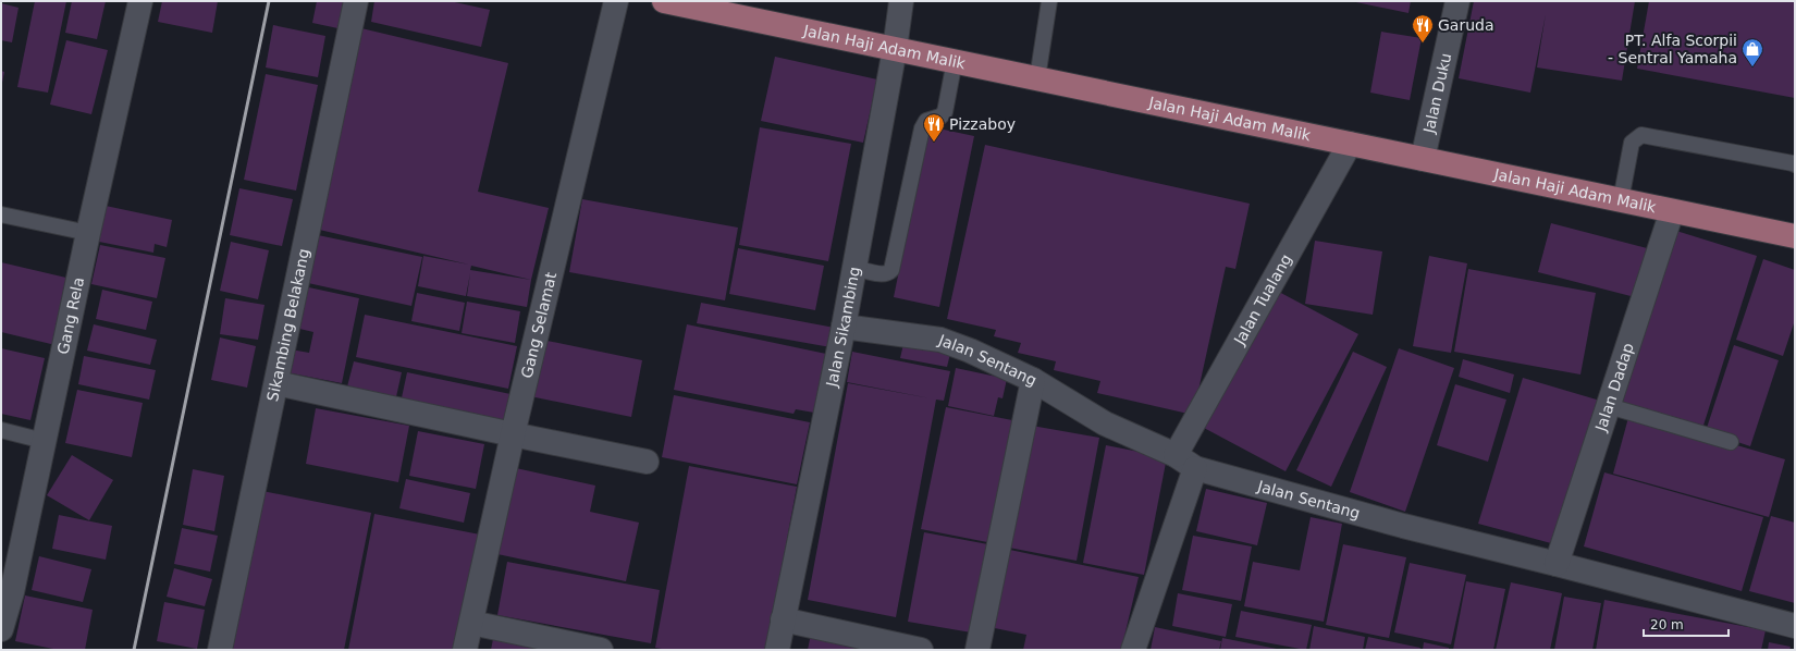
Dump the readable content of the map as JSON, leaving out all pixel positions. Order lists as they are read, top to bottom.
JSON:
{
  "streets": {
    "main road": ["Jalan Haji Adam Malik"],
    "street": [
      "Jalan Duku",
      "Jalan Tualang",
      "Gang Rela",
      "Sikambing Belakang",
      "Gang Selamat",
      "Jalan Sikambing",
      "Jalan Sentang",
      "Jalan Dadap"
    ]
  },
  "crossings": [
    ["Jalan Haji Adam Malik", "Jalan Duku"],
    ["Jalan Haji Adam Malik", "Jalan Tualang"],
    ["Jalan Haji Adam Malik", "Jalan Sikambing"],
    ["Jalan Haji Adam Malik", "Jalan Dadap"],
    ["Jalan Tualang", "Jalan Sentang"],
    ["Jalan Sikambing", "Jalan Sentang"],
    ["Jalan Sentang", "Jalan Dadap"]
  ],
  "places": {
    "restaurant": ["Garuda", "Pizzaboy"],
    "shop": ["PT. Alfa Scorpii - Sentral Yamaha"]
  },
  "scale_bar": "20 m"
}
